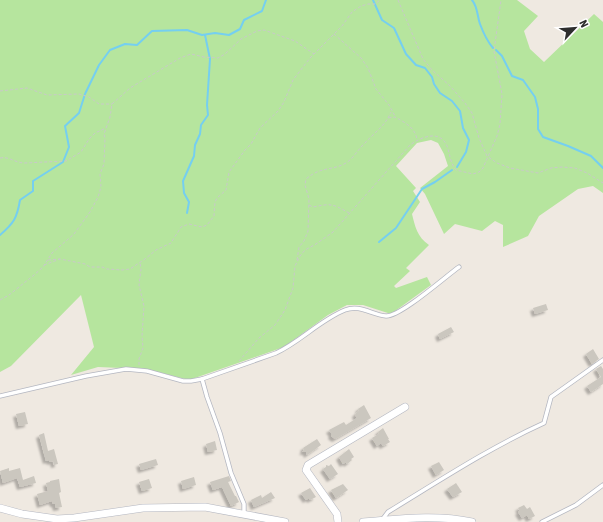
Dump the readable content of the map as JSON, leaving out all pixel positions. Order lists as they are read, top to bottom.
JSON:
{
  "north": "top right"
}
